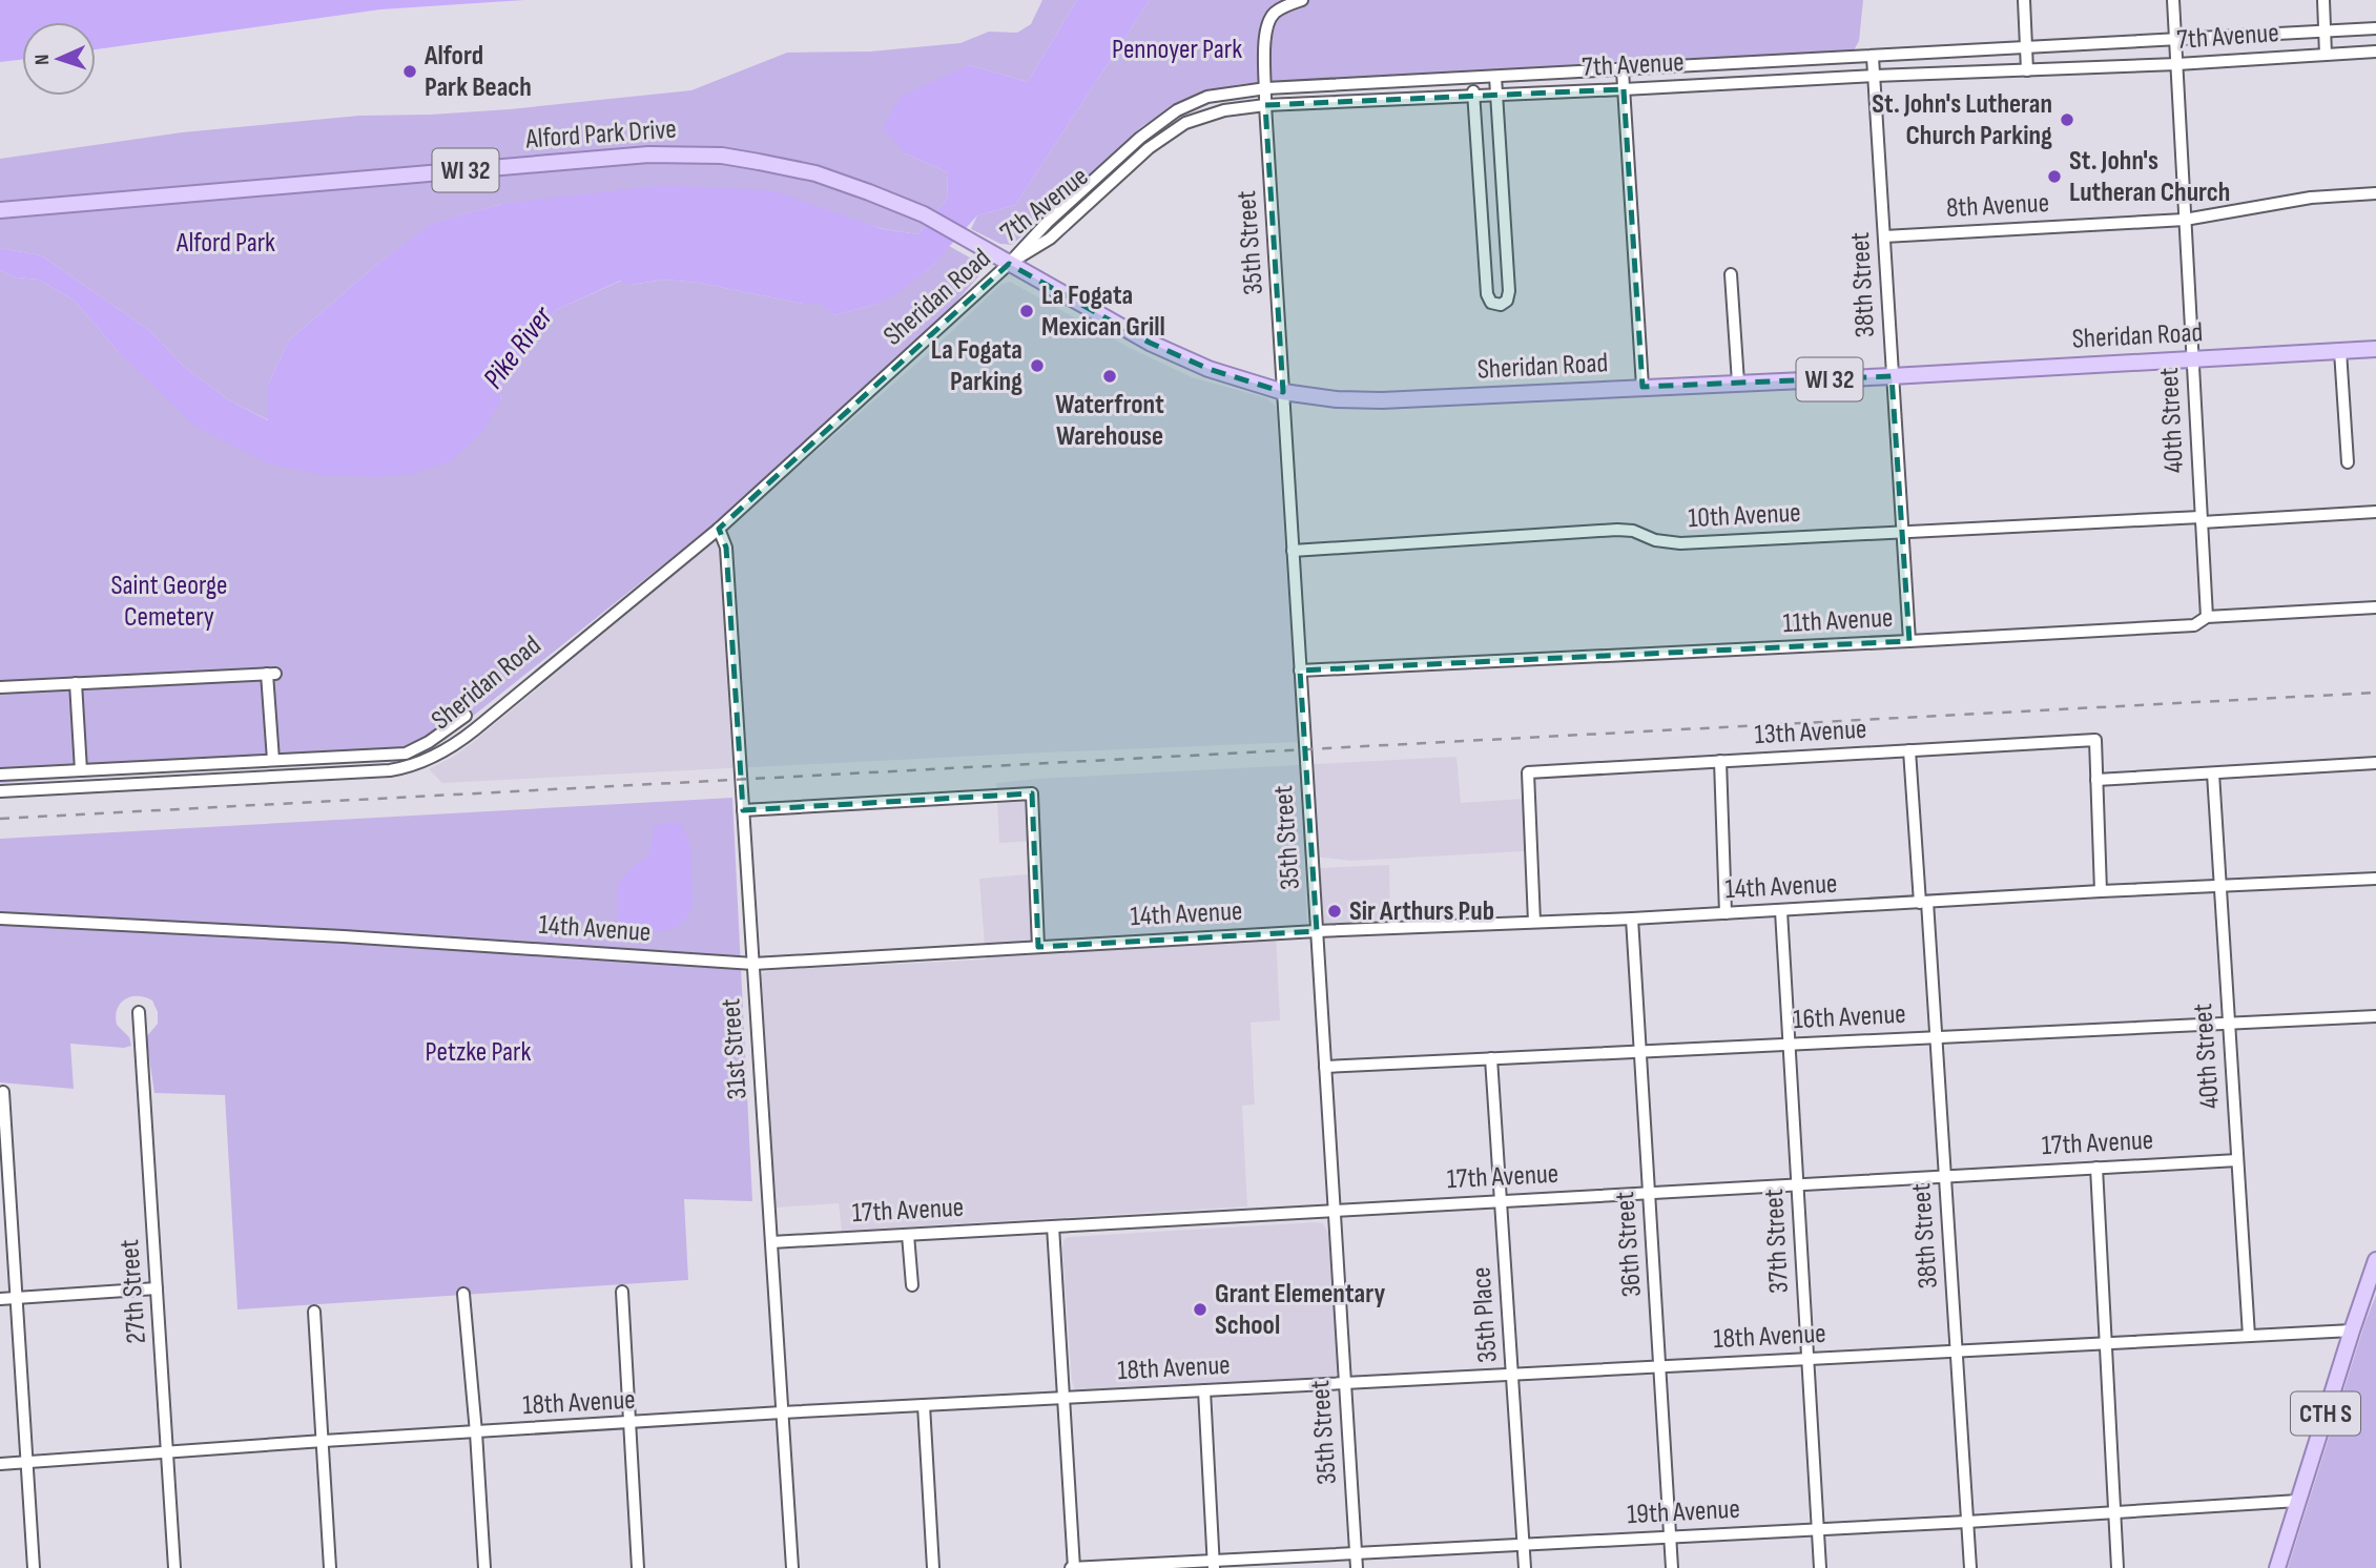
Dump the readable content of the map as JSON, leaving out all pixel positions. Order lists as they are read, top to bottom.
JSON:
{
  "streets": {
    "main road": [
      "Alford Park Drive",
      "WI 32",
      "Sheridan Road",
      "CTH S"
    ],
    "street": [
      "7th Avenue",
      "8th Avenue",
      "35th Street",
      "38th Street",
      "40th Street",
      "10th Avenue",
      "11th Avenue",
      "13th Avenue",
      "14th Avenue",
      "16th Avenue",
      "31st Street",
      "17th Avenue",
      "37th Street",
      "36th Street",
      "27th Street",
      "35th Place",
      "18th Avenue",
      "19th Avenue"
    ]
  },
  "crossings": [
    ["7th Avenue", "Alford Park Drive"],
    ["7th Avenue", "35th Street"],
    ["7th Avenue", "38th Street"],
    ["7th Avenue", "Sheridan Road"],
    ["7th Avenue", "40th Street"],
    ["Alford Park Drive", "Sheridan Road"],
    ["8th Avenue", "38th Street"],
    ["8th Avenue", "40th Street"],
    ["35th Street", "Sheridan Road"],
    ["35th Street", "10th Avenue"],
    ["35th Street", "11th Avenue"],
    ["35th Street", "14th Avenue"],
    ["35th Street", "16th Avenue"],
    ["35th Street", "17th Avenue"],
    ["35th Street", "18th Avenue"],
    ["35th Street", "19th Avenue"],
    ["38th Street", "Sheridan Road"],
    ["38th Street", "10th Avenue"],
    ["38th Street", "11th Avenue"],
    ["38th Street", "13th Avenue"],
    ["38th Street", "14th Avenue"],
    ["38th Street", "16th Avenue"],
    ["38th Street", "17th Avenue"],
    ["38th Street", "18th Avenue"],
    ["38th Street", "19th Avenue"],
    ["Sheridan Road", "40th Street"],
    ["Sheridan Road", "31st Street"],
    ["40th Street", "10th Avenue"],
    ["40th Street", "11th Avenue"],
    ["40th Street", "14th Avenue"],
    ["40th Street", "16th Avenue"],
    ["40th Street", "17th Avenue"],
    ["40th Street", "18th Avenue"],
    ["13th Avenue", "14th Avenue"],
    ["14th Avenue", "31st Street"],
    ["14th Avenue", "37th Street"],
    ["14th Avenue", "36th Street"],
    ["16th Avenue", "37th Street"],
    ["16th Avenue", "36th Street"],
    ["16th Avenue", "35th Place"],
    ["31st Street", "17th Avenue"],
    ["31st Street", "18th Avenue"],
    ["17th Avenue", "37th Street"],
    ["17th Avenue", "36th Street"],
    ["17th Avenue", "35th Place"],
    ["37th Street", "18th Avenue"],
    ["37th Street", "19th Avenue"],
    ["36th Street", "18th Avenue"],
    ["36th Street", "19th Avenue"],
    ["27th Street", "18th Avenue"],
    ["35th Place", "18th Avenue"],
    ["35th Place", "19th Avenue"],
    ["18th Avenue", "CTH S"],
    ["CTH S", "19th Avenue"]
  ],
  "water": ["Pike River"],
  "parks": [
    "Pennoyer Park",
    "Alford Park",
    "Saint George Cemetery",
    "Petzke Park"
  ],
  "places": [
    "Alford Park Beach",
    "St. John's Lutheran Church Parking",
    "St. John's Lutheran Church",
    "La Fogata Mexican Grill",
    "La Fogata Parking",
    "Waterfront Warehouse",
    "Sir Arthurs Pub",
    "Grant Elementary School"
  ],
  "north": "left"
}
